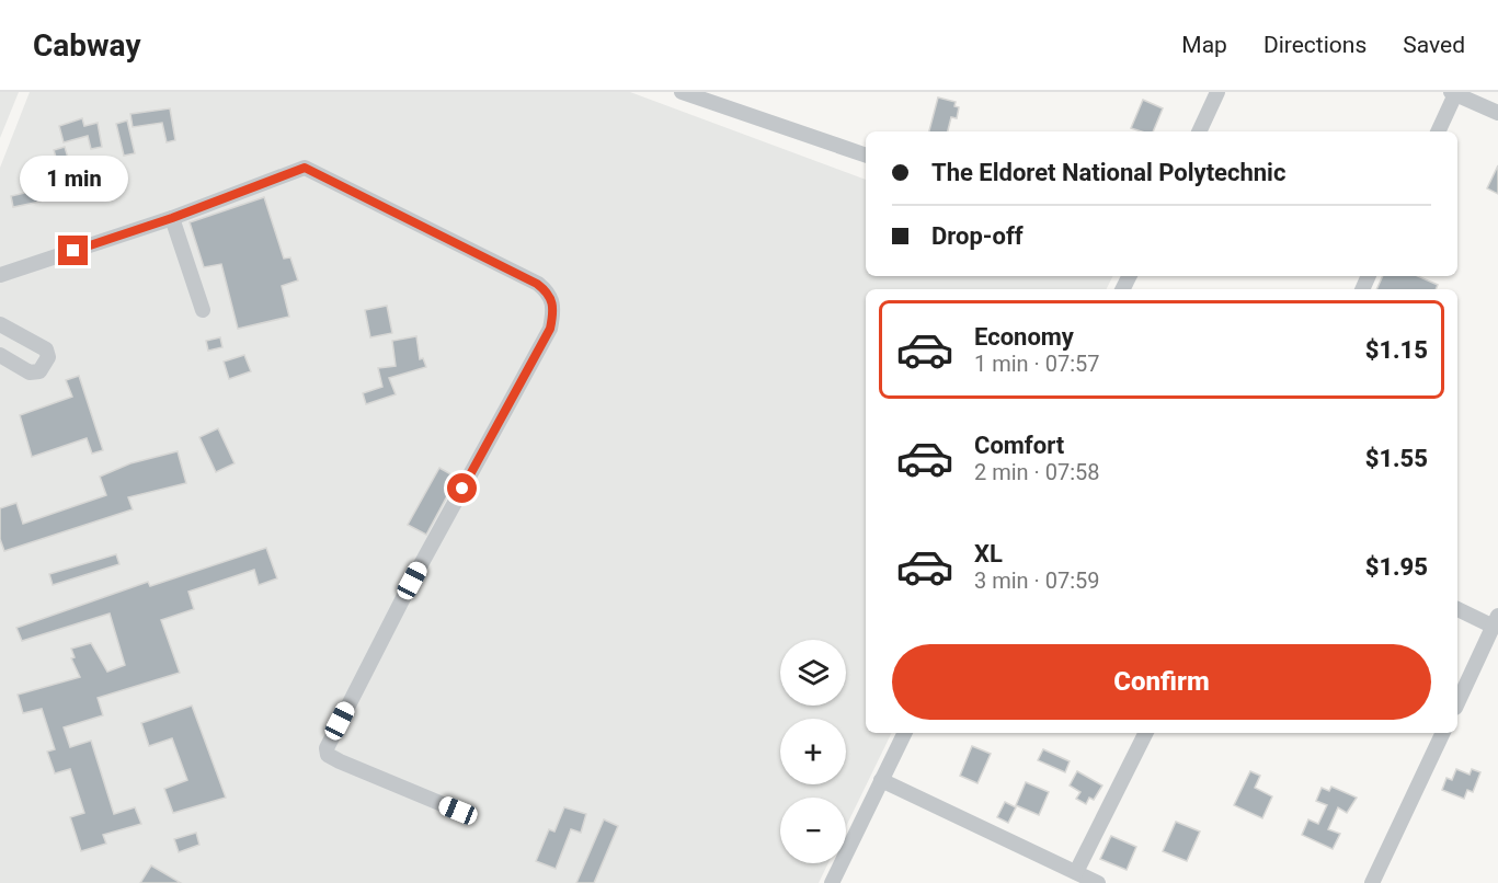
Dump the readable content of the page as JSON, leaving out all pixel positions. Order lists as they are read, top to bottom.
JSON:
{
  "page": {
    "header": "Cabway",
    "nav": ["Map", "Directions", "Saved"],
    "banner": ["The Eldoret National Polytechnic", "Drop-off"],
    "bubble": "1 min",
    "list": [
      {
        "name": "Economy",
        "note": "1 min · 07:57",
        "value": "$1.15"
      },
      {
        "name": "Comfort",
        "note": "2 min · 07:58",
        "value": "$1.55"
      },
      {
        "name": "XL",
        "note": "3 min · 07:59",
        "value": "$1.95"
      }
    ],
    "buttons": "Confirm",
    "map_buttons": ["+", "−"]
  }
}
